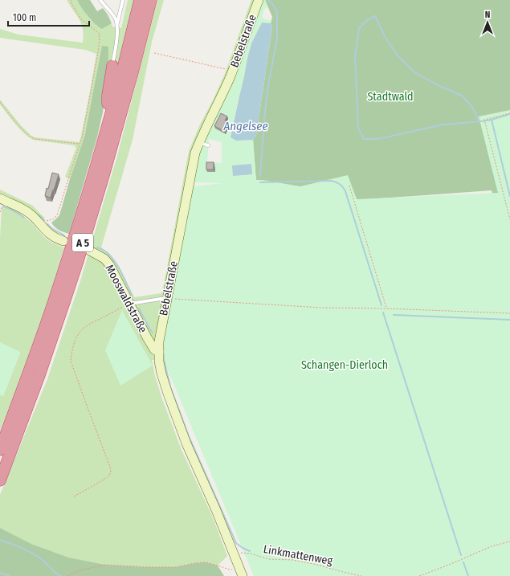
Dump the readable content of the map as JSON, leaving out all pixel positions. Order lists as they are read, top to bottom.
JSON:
{
  "streets": {
    "highway": ["A 5"],
    "street": ["Bebelstraße", "Mooswaldstraße"],
    "path": ["Linkmattenweg"]
  },
  "crossings": [
    ["Bebelstraße", "Mooswaldstraße"],
    ["Bebelstraße", "Linkmattenweg"]
  ],
  "water": ["Angelsee"],
  "parks": ["Stadtwald", "Schangen-Dierloch"],
  "scale_bar": "100 m",
  "north": "top"
}
